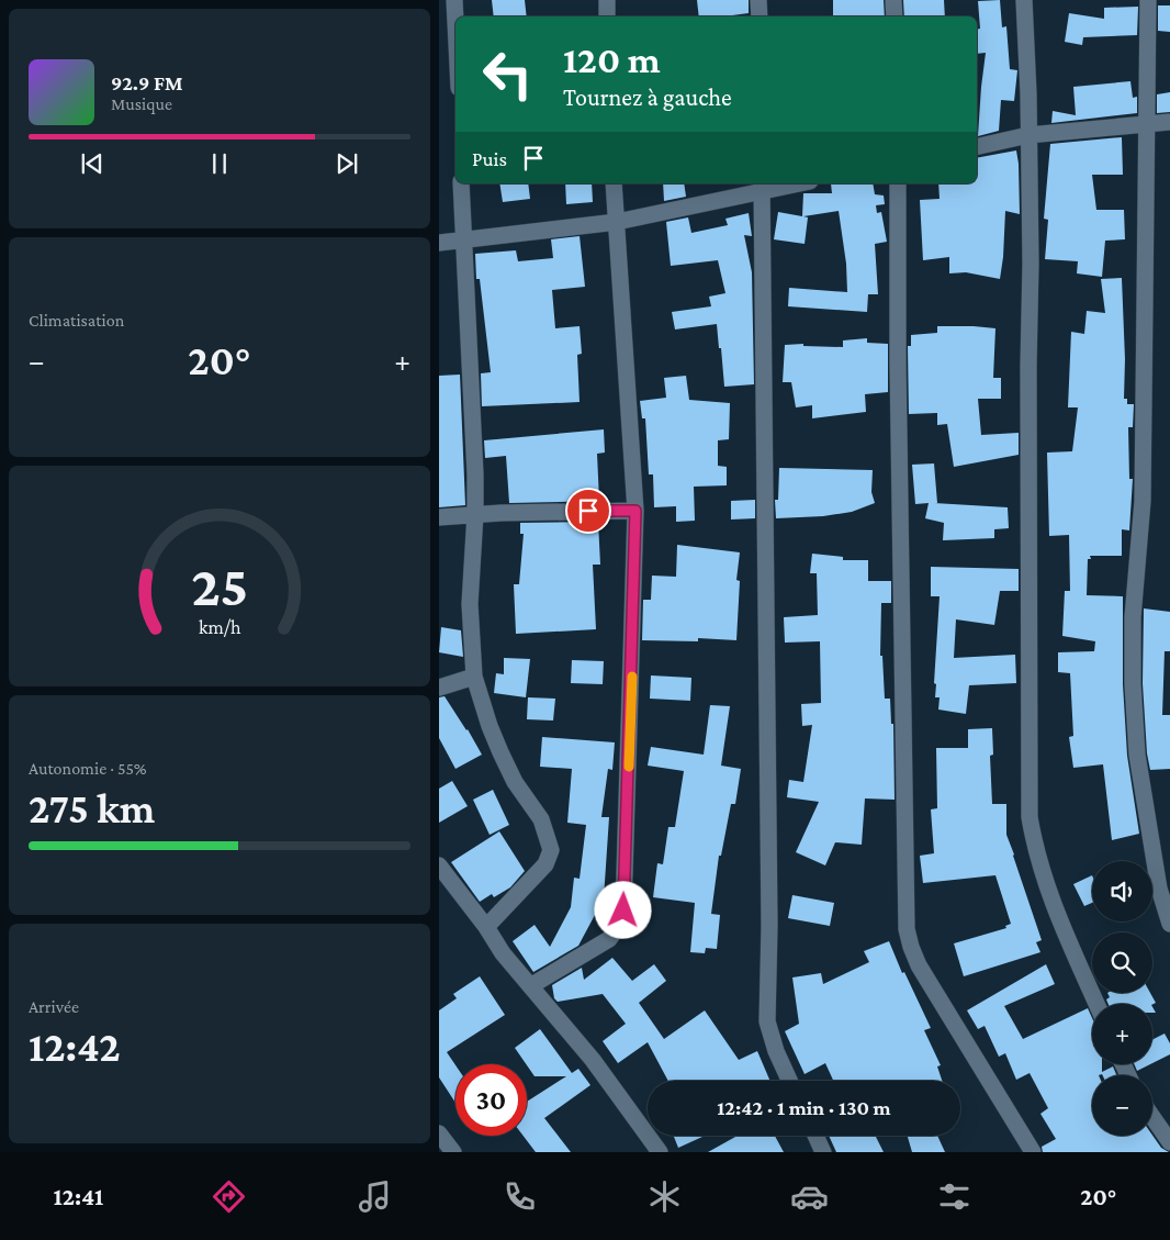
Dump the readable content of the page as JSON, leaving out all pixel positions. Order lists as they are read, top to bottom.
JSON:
{
  "page": {
    "turn": ["120 m", "Tournez à gauche"],
    "song": ["92.9 FM", "Musique"],
    "then": "Puis",
    "tile": [
      "Climatisation",
      ["Autonomie · 55%", "275 km"],
      ["Arrivée", "12:42"]
    ],
    "heat": ["−", "20°", "+"],
    "map_buttons": ["+", "−"],
    "limit": "30",
    "trip": "12:42 · 1 min · 130 m",
    "tabs": ["12:41", "20°"],
    "gauge": ["25", "km/h"]
  }
}
